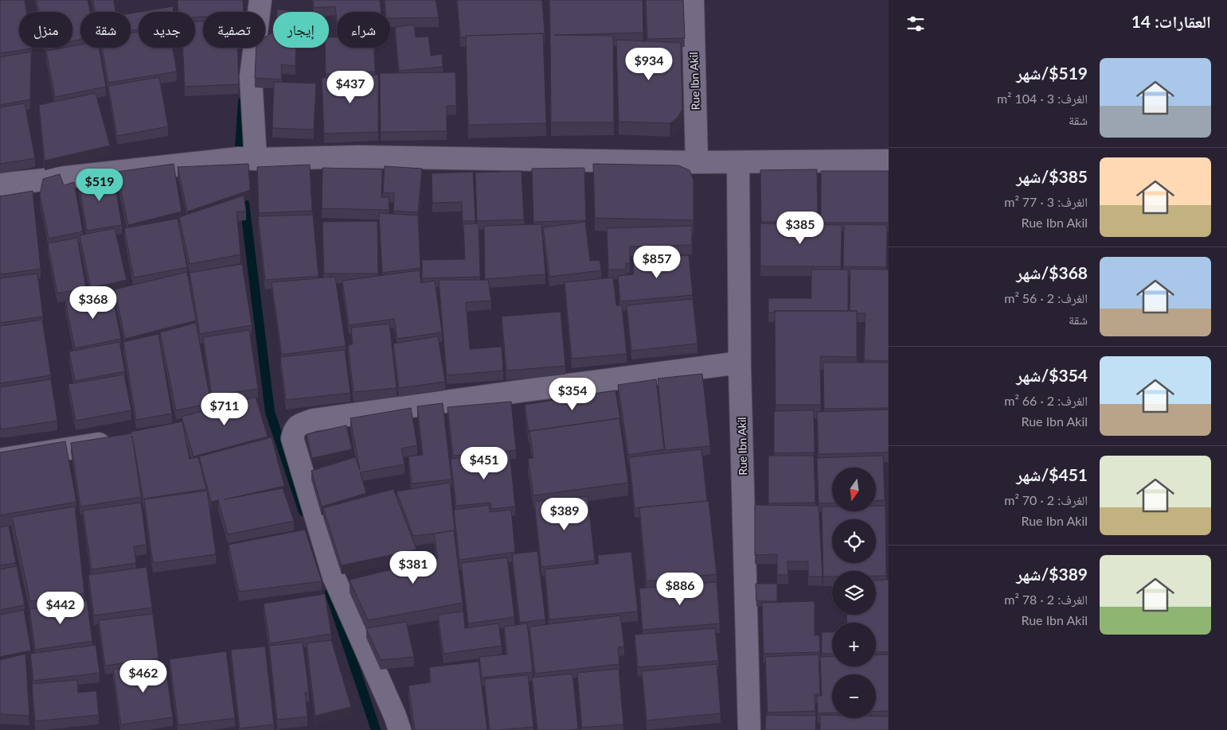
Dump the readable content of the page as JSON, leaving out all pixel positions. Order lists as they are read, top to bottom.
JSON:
{
  "streets": {
    "street": ["Rue Ibn Akil"]
  },
  "north": "bottom",
  "page": {
    "heading": "العقارات: 14",
    "chip": [
      "شراء",
      "إيجار",
      "تصفية",
      "جديد",
      "شقة",
      "منزل"
    ],
    "list": [
      {
        "name": "$519/شهر",
        "note": "الغرف: 3 · 104 m² · شقة"
      },
      {
        "name": "$385/شهر",
        "note": "الغرف: 3 · 77 m² · Rue Ibn Akil"
      },
      {
        "name": "$368/شهر",
        "note": "الغرف: 2 · 56 m² · شقة"
      },
      {
        "name": "$354/شهر",
        "note": "الغرف: 2 · 66 m² · Rue Ibn Akil"
      },
      {
        "name": "$451/شهر",
        "note": "الغرف: 2 · 70 m² · Rue Ibn Akil"
      },
      {
        "name": "$389/شهر",
        "note": "الغرف: 2 · 78 m² · Rue Ibn Akil"
      }
    ],
    "price": [
      "$934",
      "$437",
      "$519",
      "$385",
      "$857",
      "$368",
      "$354",
      "$711",
      "$451",
      "$389",
      "$381",
      "$886",
      "$442",
      "$462"
    ],
    "map_buttons": ["+", "−"]
  }
}
